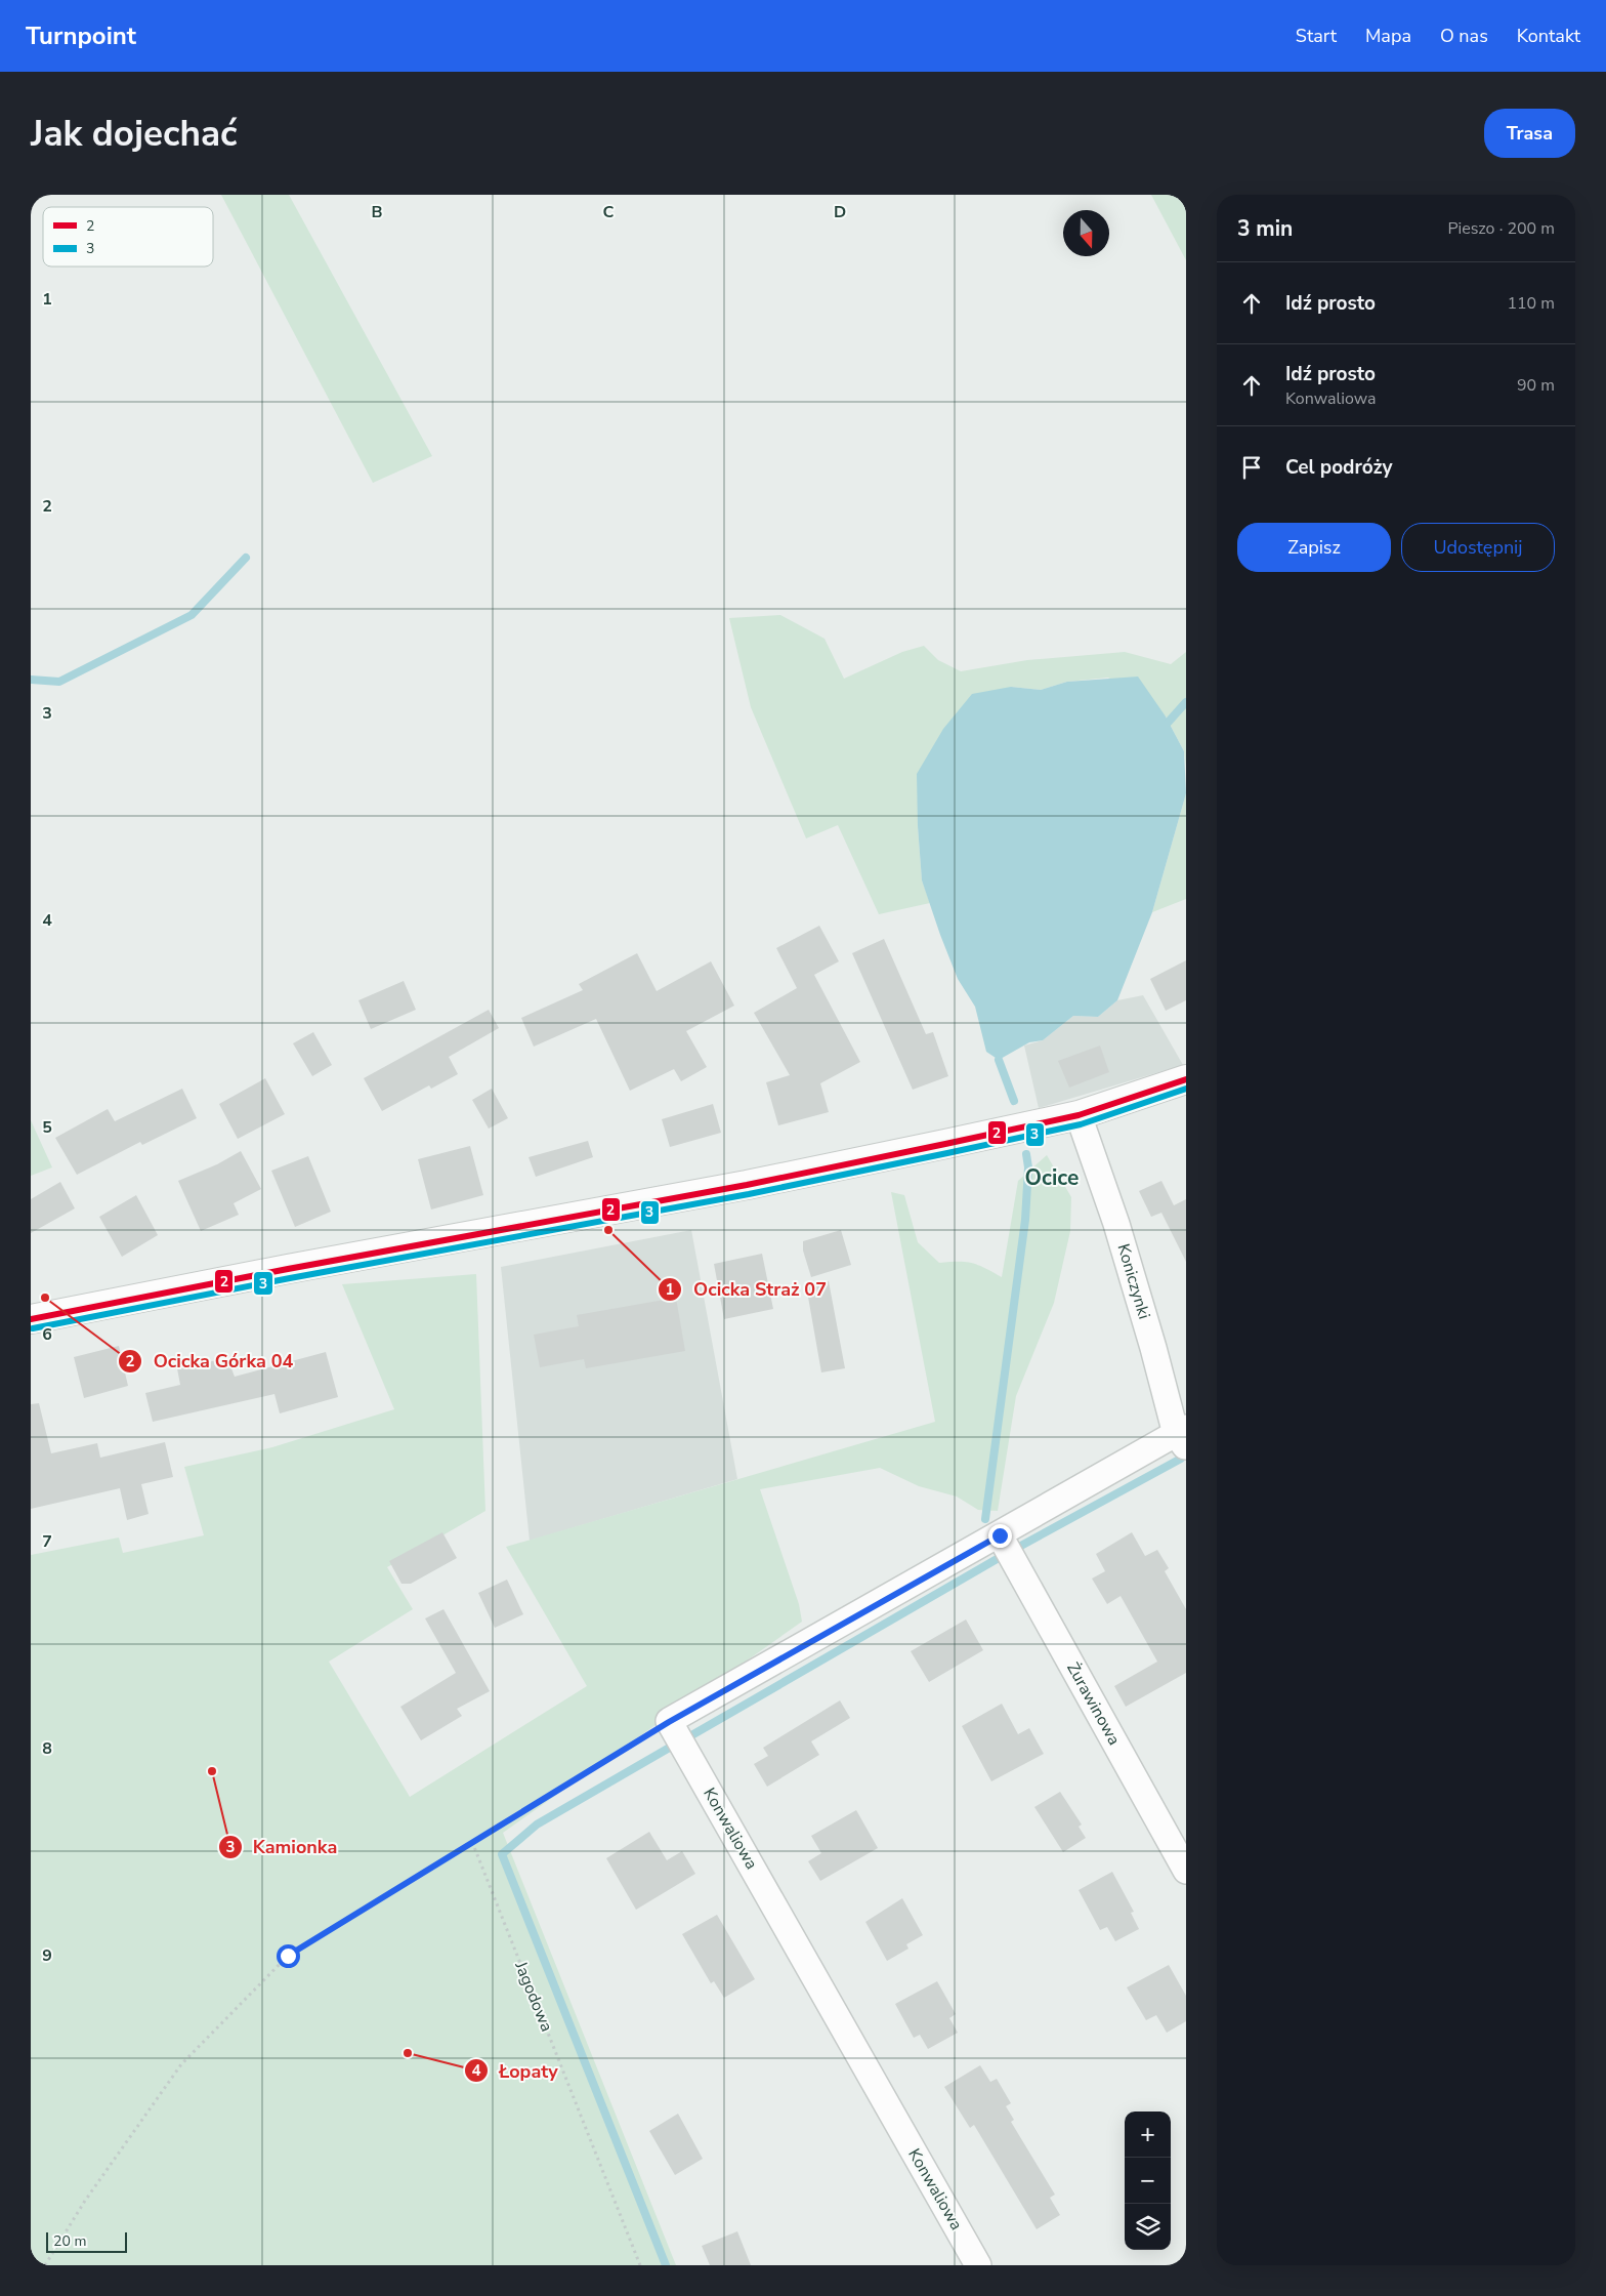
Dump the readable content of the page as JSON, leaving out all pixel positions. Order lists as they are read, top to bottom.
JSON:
{
  "streets": {
    "street": ["Koniczynki", "Żurawinowa", "Konwaliowa"],
    "path": ["Jagodowa"]
  },
  "districts": ["Ocice"],
  "places": [
    "Ocicka Straż 07",
    "Ocicka Górka 04",
    "Kamionka",
    "Łopaty"
  ],
  "lines": ["transit line 2", "transit line 3"],
  "legend": ["2", "3"],
  "scale_bar": "20 m",
  "north": "bottom",
  "page": {
    "header": "Turnpoint",
    "nav": [
      "Start",
      "Mapa",
      "O nas",
      "Kontakt"
    ],
    "buttons": [
      "Trasa",
      ["Zapisz", "Udostępnij"]
    ],
    "title": "Jak dojechać",
    "heading": ["3 min", "Pieszo · 200 m"],
    "list": [
      ["Idź prosto", "110 m"],
      ["Idź prosto", "Konwaliowa", "90 m"],
      "Cel podróży"
    ],
    "map_buttons": ["+", "−"],
    "scale": "20 m"
  },
  "grid": {
    "columns": ["B", "C", "D"],
    "rows": [
      "1",
      "2",
      "3",
      "4",
      "5",
      "6",
      "7",
      "8",
      "9"
    ]
  }
}
